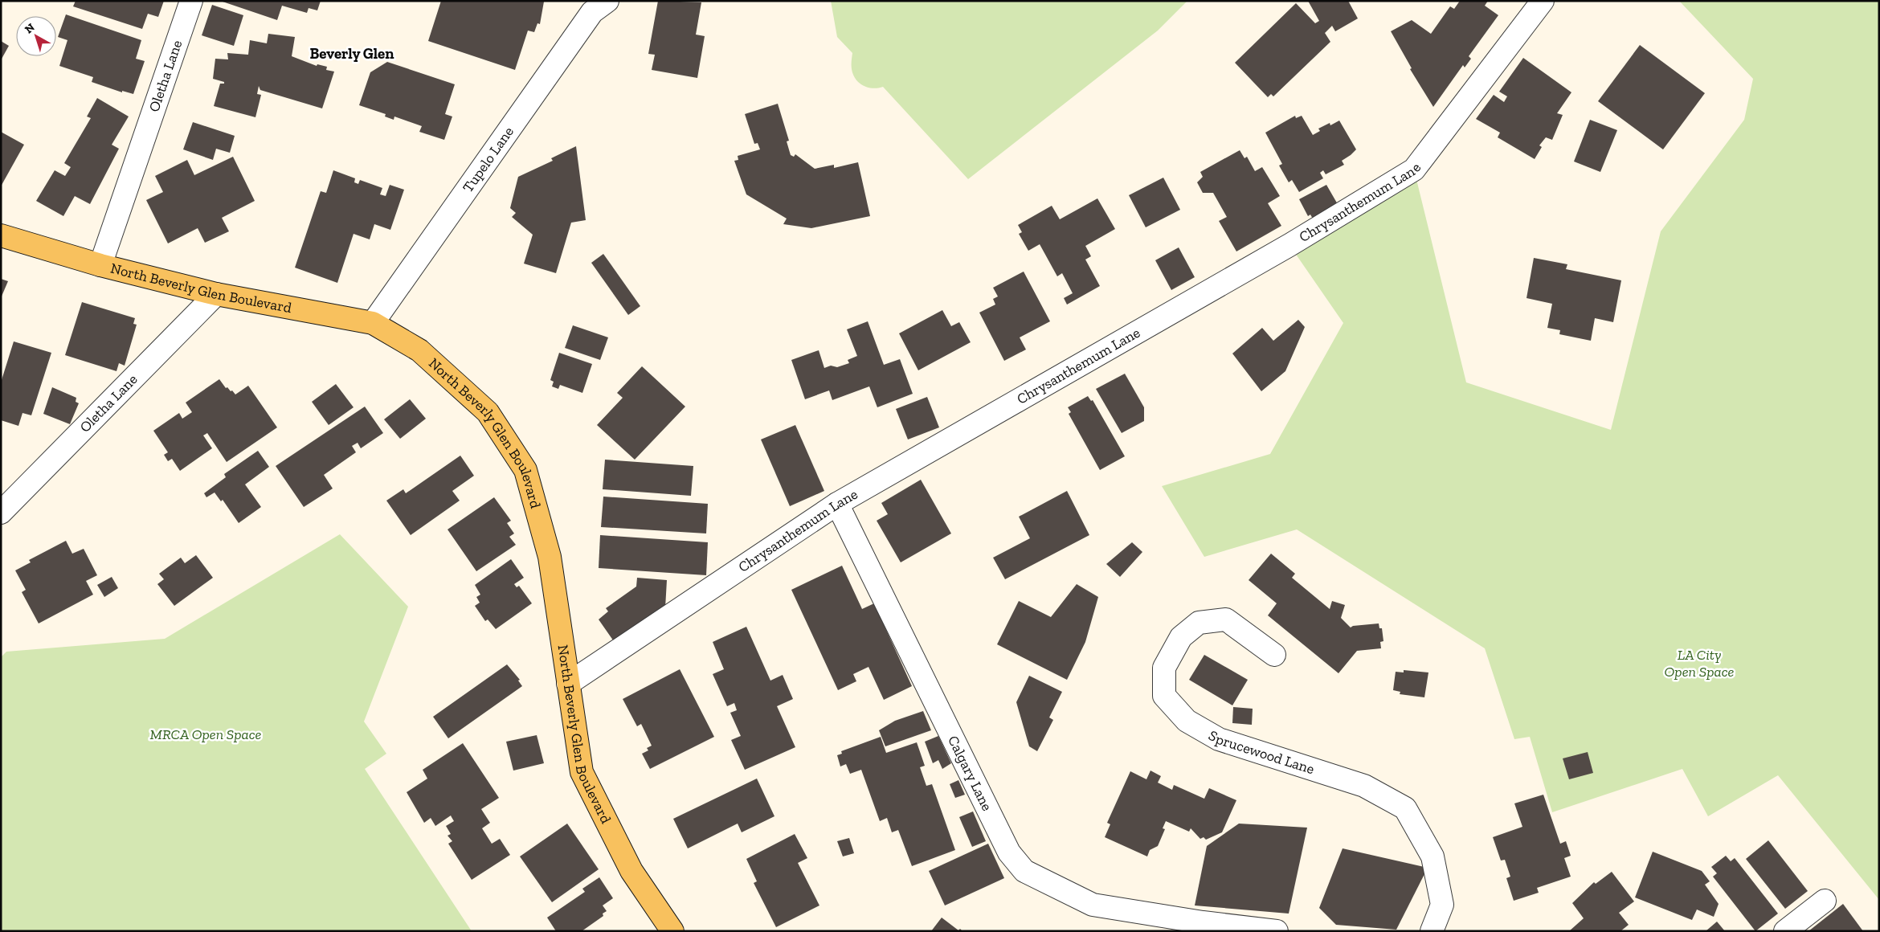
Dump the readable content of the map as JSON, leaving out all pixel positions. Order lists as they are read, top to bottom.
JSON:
{
  "streets": {
    "main road": ["North Beverly Glen Boulevard"],
    "street": [
      "Oletha Lane",
      "Tupelo Lane",
      "Chrysanthemum Lane",
      "Sprucewood Lane",
      "Calgary Lane"
    ]
  },
  "crossings": [
    ["Oletha Lane", "North Beverly Glen Boulevard"],
    ["Tupelo Lane", "North Beverly Glen Boulevard"],
    ["Chrysanthemum Lane", "North Beverly Glen Boulevard"],
    ["Chrysanthemum Lane", "Calgary Lane"]
  ],
  "districts": ["Beverly Glen"],
  "parks": ["LA City Open Space", "MRCA Open Space"],
  "north": "top left"
}
